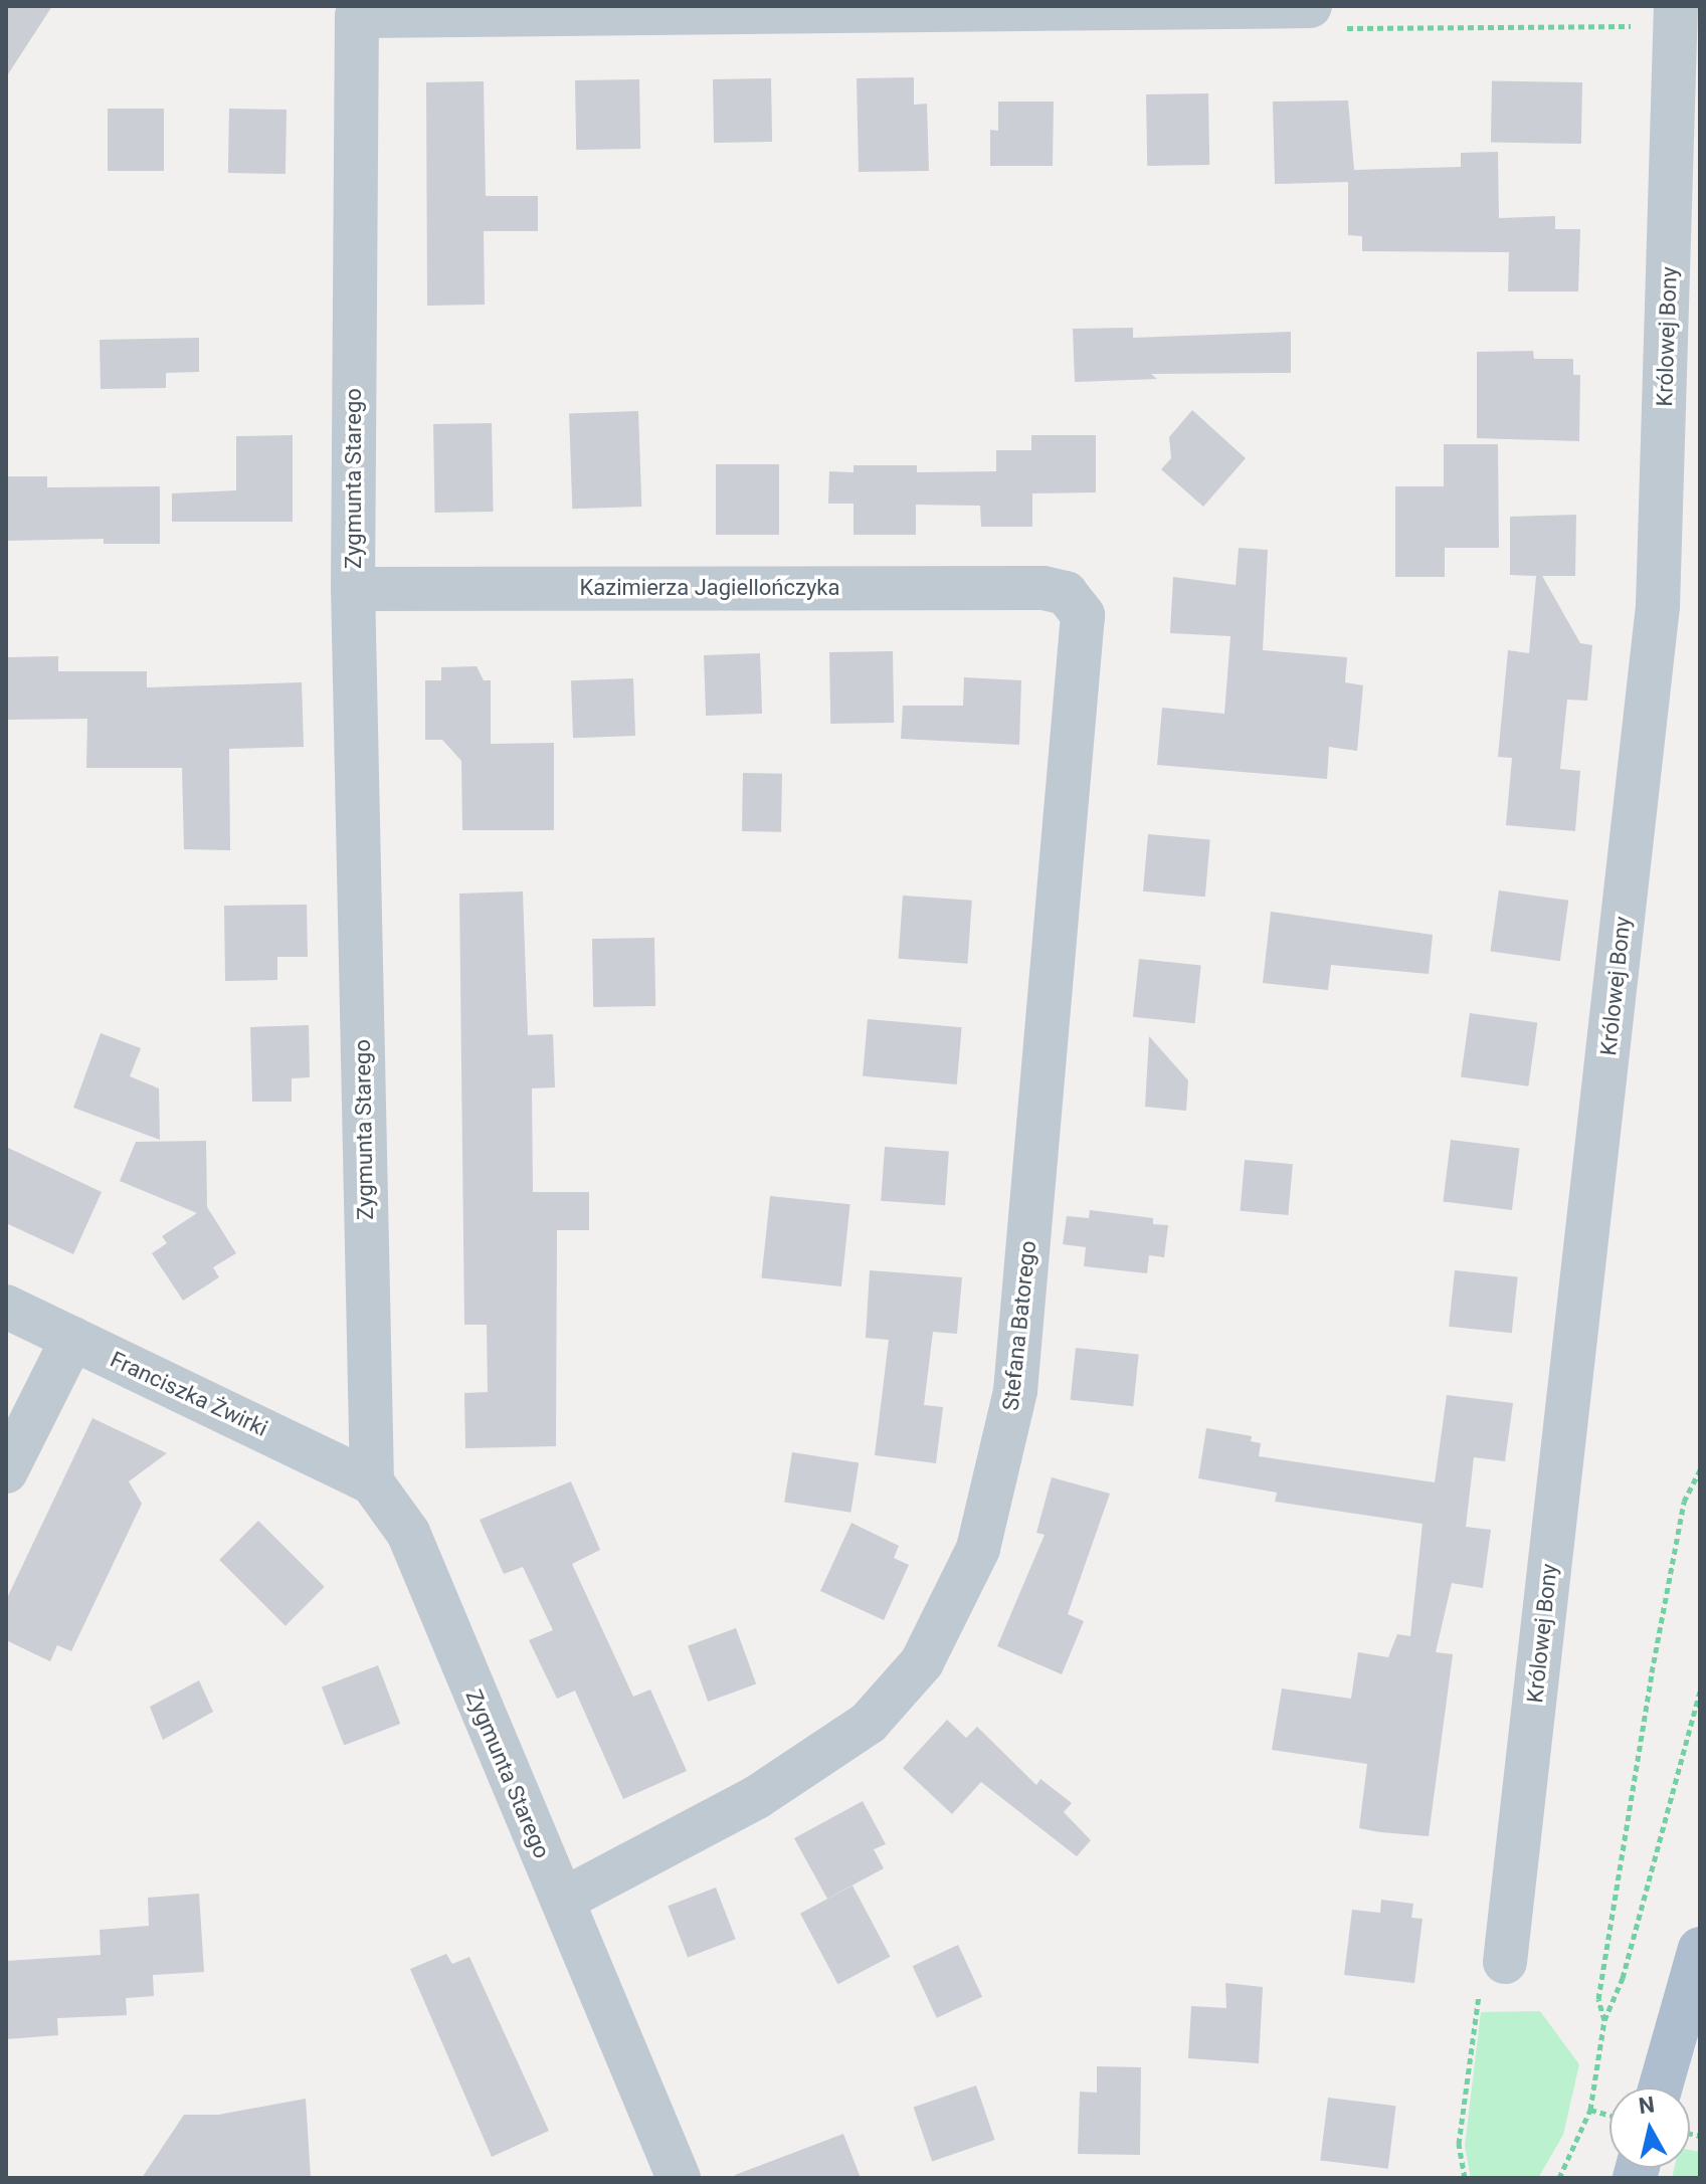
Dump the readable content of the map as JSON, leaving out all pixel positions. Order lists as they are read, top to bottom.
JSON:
{
  "streets": {
    "street": [
      "Królowej Bony",
      "Zygmunta Starego",
      "Kazimierza Jagiellończyka",
      "Stefana Batorego",
      "Franciszka Żwirki"
    ]
  },
  "crossings": [
    ["Zygmunta Starego", "Kazimierza Jagiellończyka"],
    ["Zygmunta Starego", "Stefana Batorego"],
    ["Zygmunta Starego", "Franciszka Żwirki"],
    ["Kazimierza Jagiellończyka", "Stefana Batorego"]
  ],
  "north": "top"
}
